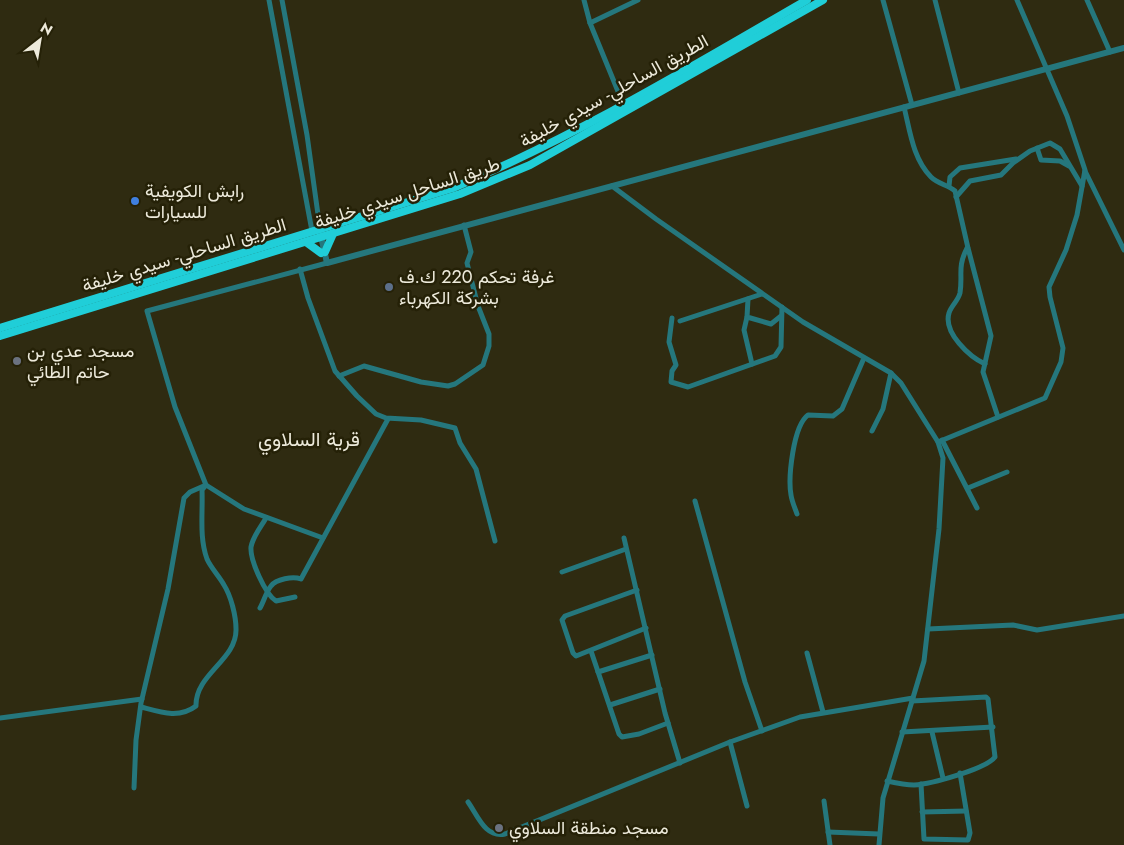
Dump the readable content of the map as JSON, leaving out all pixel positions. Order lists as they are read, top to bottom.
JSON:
{
  "streets": {
    "highway": ["الطريق الساحلي- سيدي خليفة", "طريق الساحل سيدي خليفة"]
  },
  "crossings": [
    ["الطريق الساحلي- سيدي خليفة", "طريق الساحل سيدي خليفة"]
  ],
  "districts": ["قرية السلاوي"],
  "places": [
    "رابش الكويفية للسيارات",
    "غرفة تحكم 220 ك.ف بشركة الكهرباء",
    "مسجد عدي بن حاتم الطائي",
    "مسجد منطقة السلاوي"
  ],
  "north": "top right"
}
